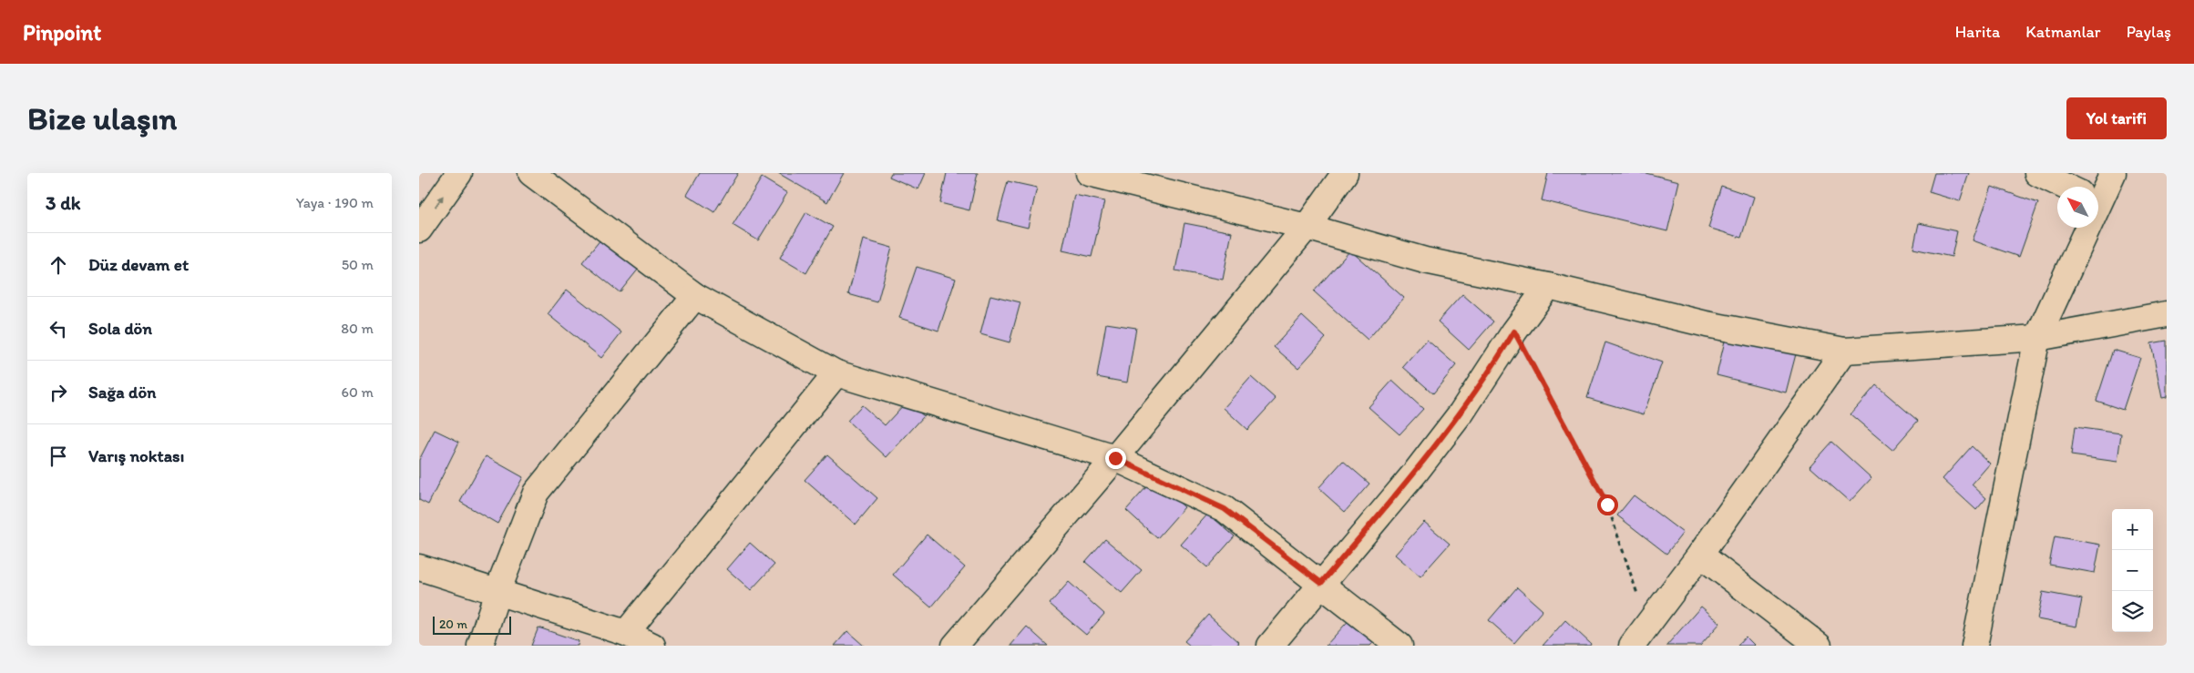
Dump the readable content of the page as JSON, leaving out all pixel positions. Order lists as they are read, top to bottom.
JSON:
{
  "scale_bar": "20 m",
  "north": "top left",
  "page": {
    "header": "Pinpoint",
    "nav": ["Harita", "Katmanlar", "Paylaş"],
    "buttons": "Yol tarifi",
    "title": "Bize ulaşın",
    "heading": ["3 dk", "Yaya · 190 m"],
    "list": [
      ["Düz devam et", "50 m"],
      ["Sola dön", "80 m"],
      ["Sağa dön", "60 m"],
      "Varış noktası"
    ],
    "map_buttons": ["+", "−"],
    "scale": "20 m"
  }
}
